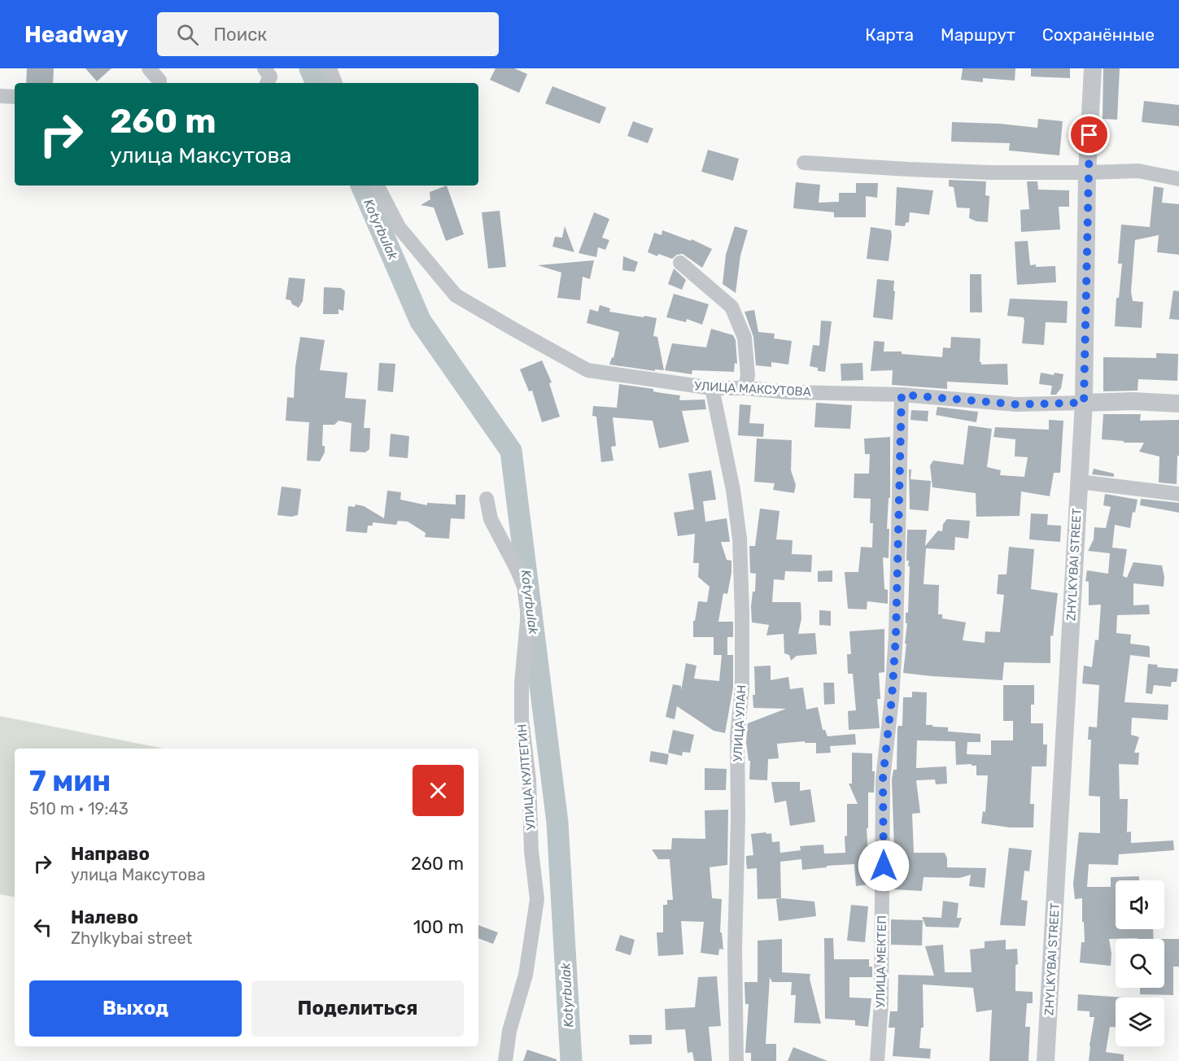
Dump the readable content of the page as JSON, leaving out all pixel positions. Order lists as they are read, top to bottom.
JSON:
{
  "streets": {
    "street": [
      "УЛИЦА МАКСУТОВА",
      "ZHYLKYBAI STREET",
      "УЛИЦА УЛАН",
      "УЛИЦА КУЛТЕГИН",
      "УЛИЦА МЕКТЕП"
    ]
  },
  "crossings": [
    ["УЛИЦА МАКСУТОВА", "ZHYLKYBAI STREET"],
    ["УЛИЦА МАКСУТОВА", "УЛИЦА УЛАН"],
    ["УЛИЦА МАКСУТОВА", "УЛИЦА МЕКТЕП"]
  ],
  "water": ["Kotyrbulak"],
  "page": {
    "header": "Headway",
    "search": "Поиск",
    "nav": ["Карта", "Маршрут", "Сохранённые"],
    "turn": ["260 m", "улица Максутова"],
    "heading": ["7 мин", "510 m · 19:43"],
    "list": [
      {
        "name": "Направо",
        "note": "улица Максутова",
        "value": "260 m"
      },
      {
        "name": "Налево",
        "note": "Zhylkybai street",
        "value": "100 m"
      }
    ],
    "buttons": ["Выход", "Поделиться"]
  }
}
